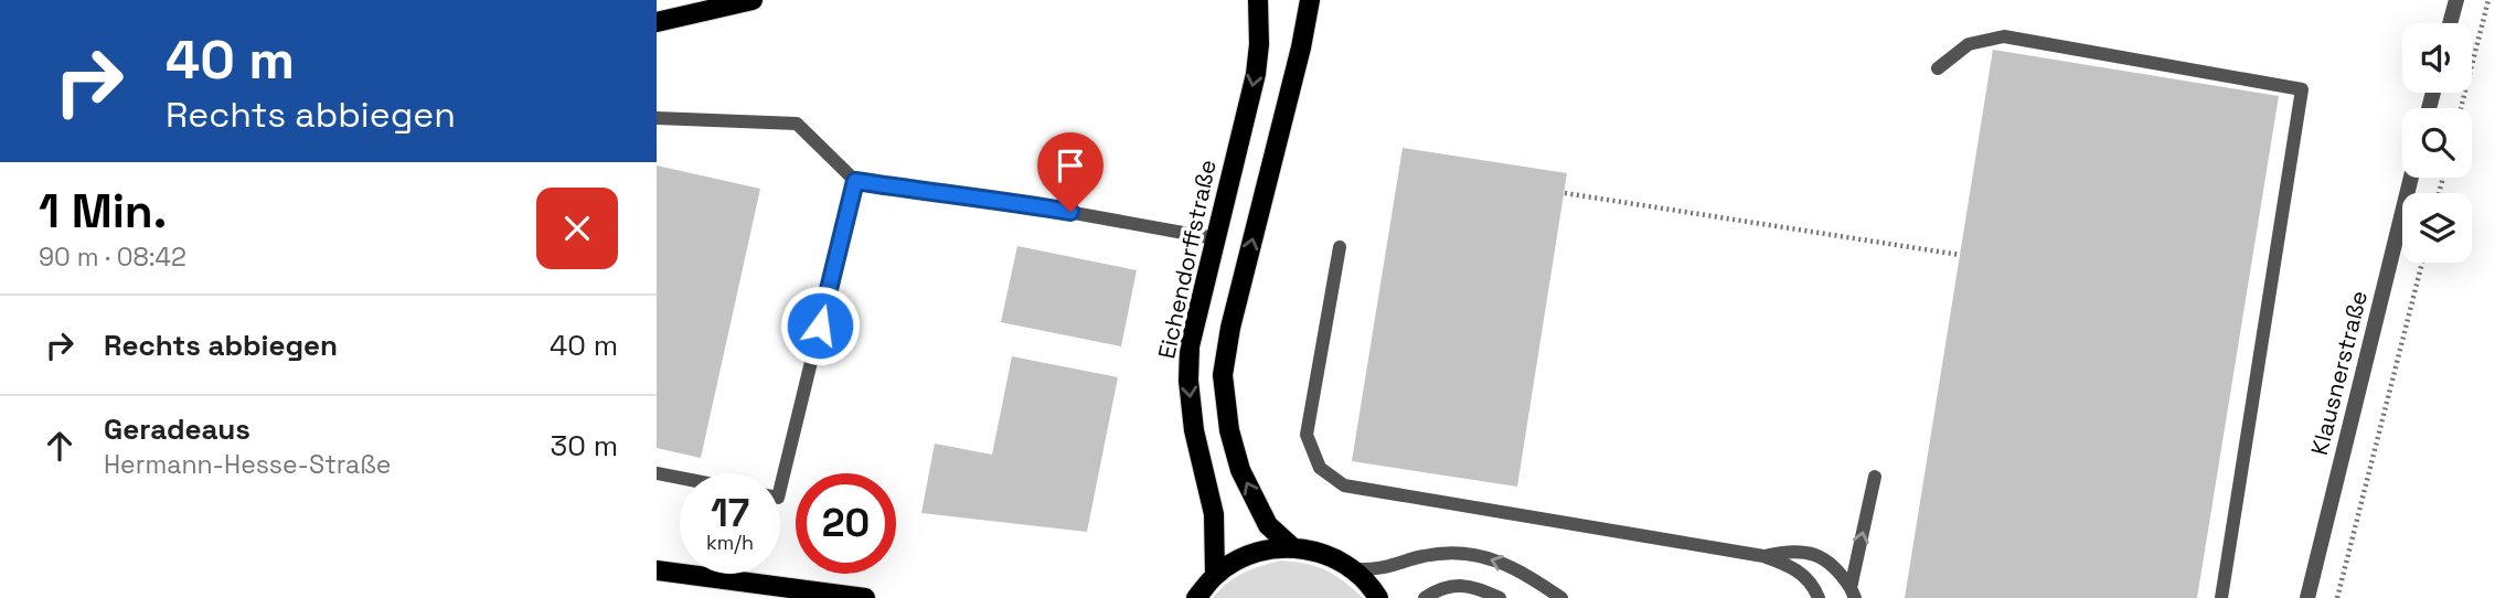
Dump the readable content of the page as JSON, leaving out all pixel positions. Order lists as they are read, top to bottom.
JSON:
{
  "streets": {
    "main road": ["Eichendorffstraße"],
    "street": ["Klausnerstraße"]
  },
  "page": {
    "turn": ["40 m", "Rechts abbiegen"],
    "heading": ["1 Min.", "90 m · 08:42"],
    "list": [
      {
        "name": "Rechts abbiegen",
        "value": "40 m"
      },
      {
        "name": "Geradeaus",
        "note": "Hermann-Hesse-Straße",
        "value": "30 m"
      }
    ],
    "speed": "17 km/h",
    "limit": "20"
  }
}
